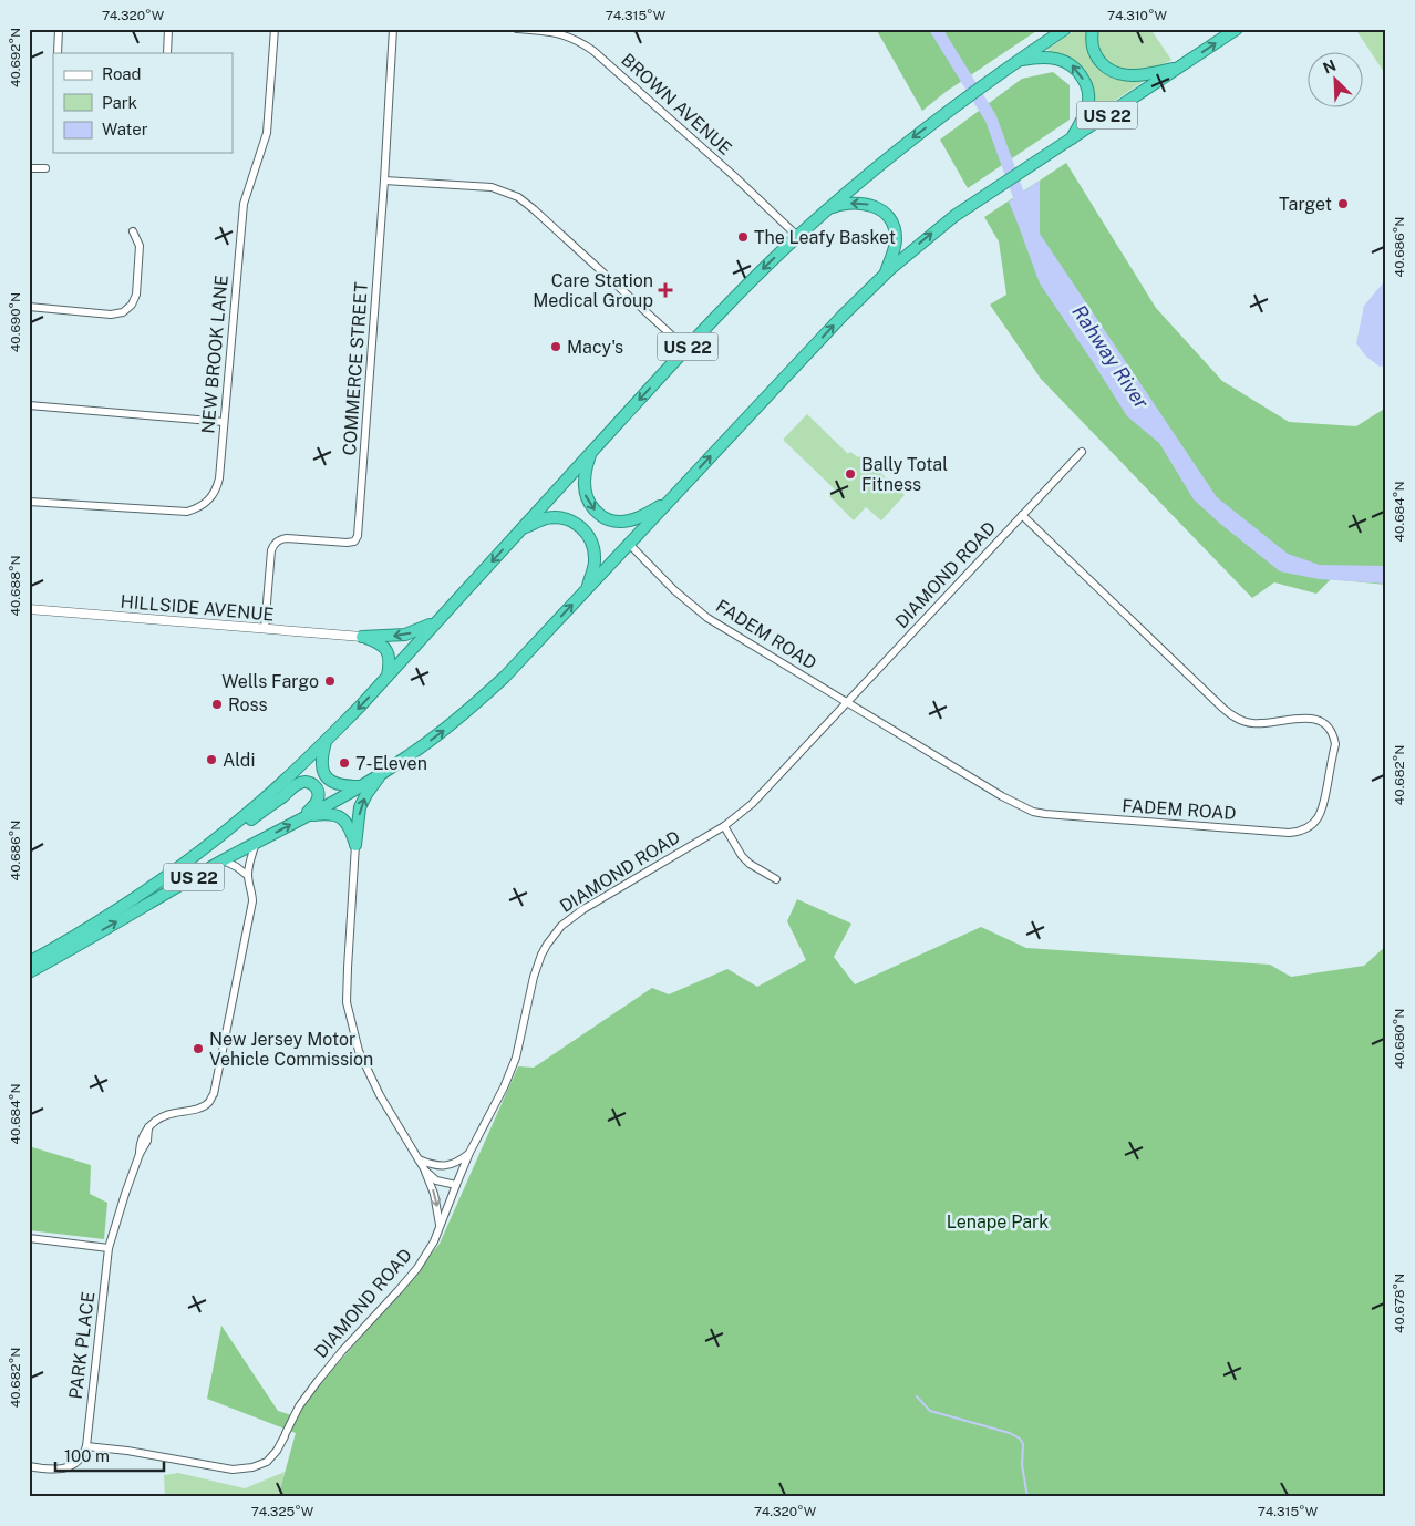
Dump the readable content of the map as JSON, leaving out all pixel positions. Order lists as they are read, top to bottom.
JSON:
{
  "streets": {
    "highway": ["US 22"],
    "street": [
      "BROWN AVENUE",
      "NEW BROOK LANE",
      "COMMERCE STREET",
      "DIAMOND ROAD",
      "HILLSIDE AVENUE",
      "FADEM ROAD",
      "PARK PLACE"
    ]
  },
  "crossings": [
    ["BROWN AVENUE", "US 22"],
    ["US 22", "FADEM ROAD"],
    ["COMMERCE STREET", "HILLSIDE AVENUE"],
    ["DIAMOND ROAD", "FADEM ROAD"],
    ["DIAMOND ROAD", "PARK PLACE"]
  ],
  "water": ["Rahway River"],
  "parks": ["Lenape Park"],
  "places": {
    "other": [
      "Target",
      "The Leafy Basket",
      "Macy's",
      "Bally Total Fitness",
      "Wells Fargo",
      "Ross",
      "Aldi",
      "7-Eleven",
      "New Jersey Motor Vehicle Commission"
    ],
    "health": ["Care Station Medical Group"]
  },
  "legend": ["Road", "Park", "Water"],
  "scale_bar": "100 m",
  "north": "top left",
  "coordinates": [
    "74.320°W",
    "74.315°W",
    "74.310°W",
    "40.692°N",
    "40.686°N",
    "40.690°N",
    "40.684°N",
    "40.688°N",
    "40.682°N",
    "40.680°N",
    "40.678°N",
    "74.325°W"
  ]
}
